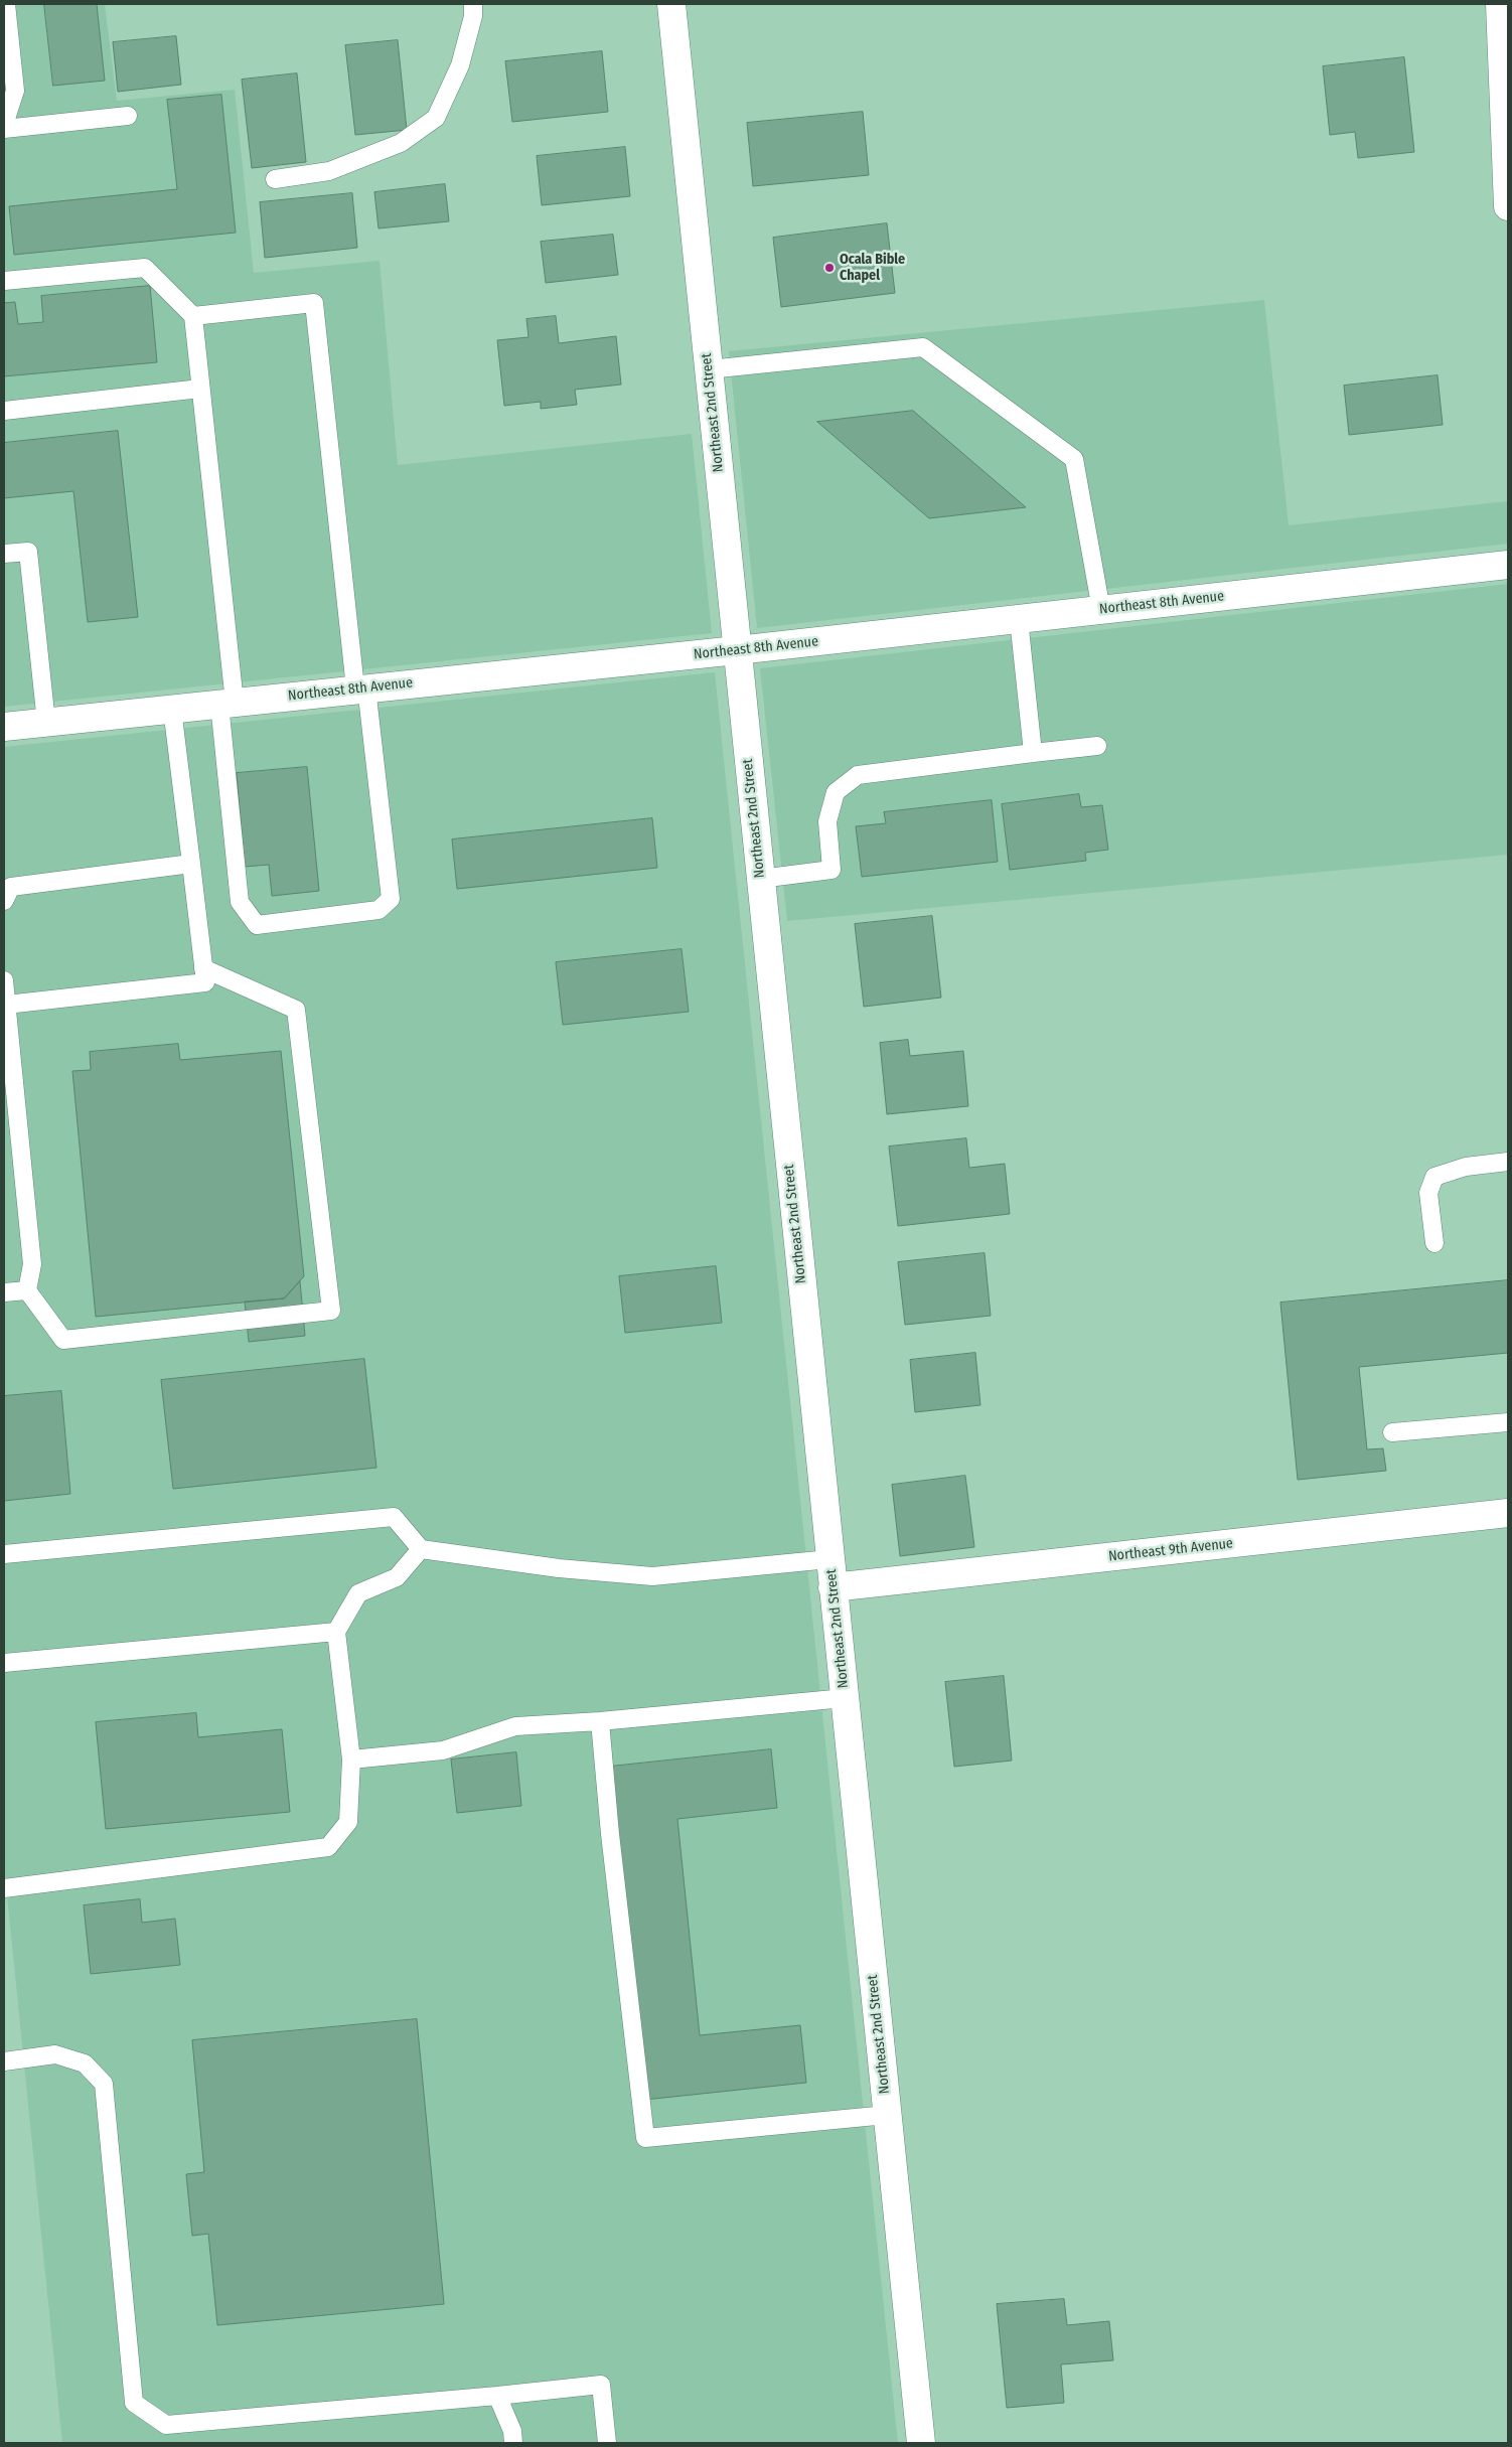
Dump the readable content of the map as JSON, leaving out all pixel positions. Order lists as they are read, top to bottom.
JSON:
{
  "streets": {
    "street": ["Northeast 2nd Street", "Northeast 8th Avenue", "Northeast 9th Avenue"]
  },
  "crossings": [
    ["Northeast 2nd Street", "Northeast 8th Avenue"],
    ["Northeast 2nd Street", "Northeast 9th Avenue"]
  ],
  "places": ["Ocala Bible Chapel"]
}
